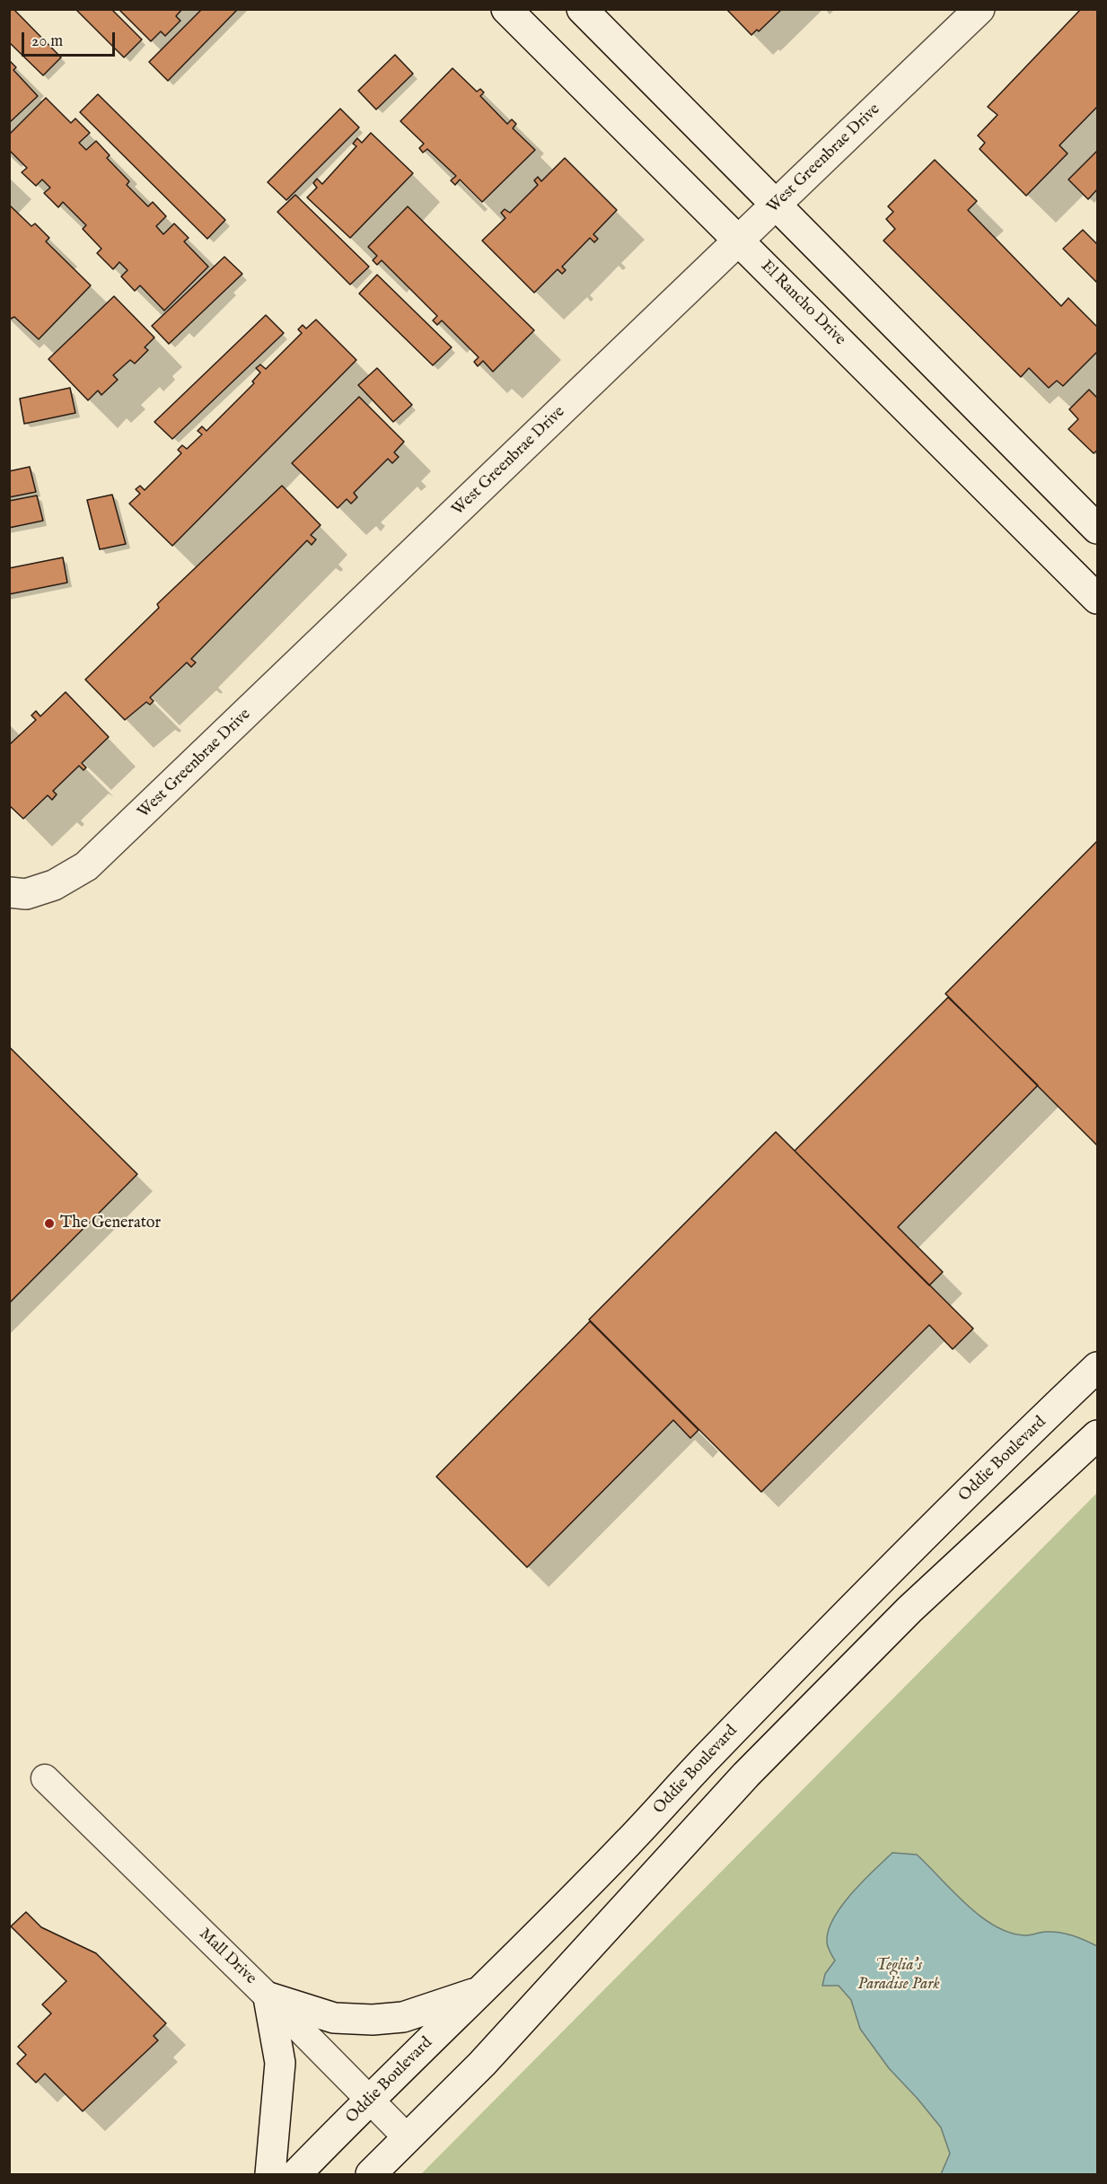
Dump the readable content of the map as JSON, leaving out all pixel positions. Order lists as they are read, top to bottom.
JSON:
{
  "streets": {
    "main road": ["West Greenbrae Drive", "El Rancho Drive", "Oddie Boulevard"],
    "street": ["Mall Drive"]
  },
  "crossings": [
    ["West Greenbrae Drive", "El Rancho Drive"],
    ["Oddie Boulevard", "Mall Drive"]
  ],
  "parks": ["Teglia's Paradise Park"],
  "places": ["The Generator"],
  "scale_bar": "20 m"
}
